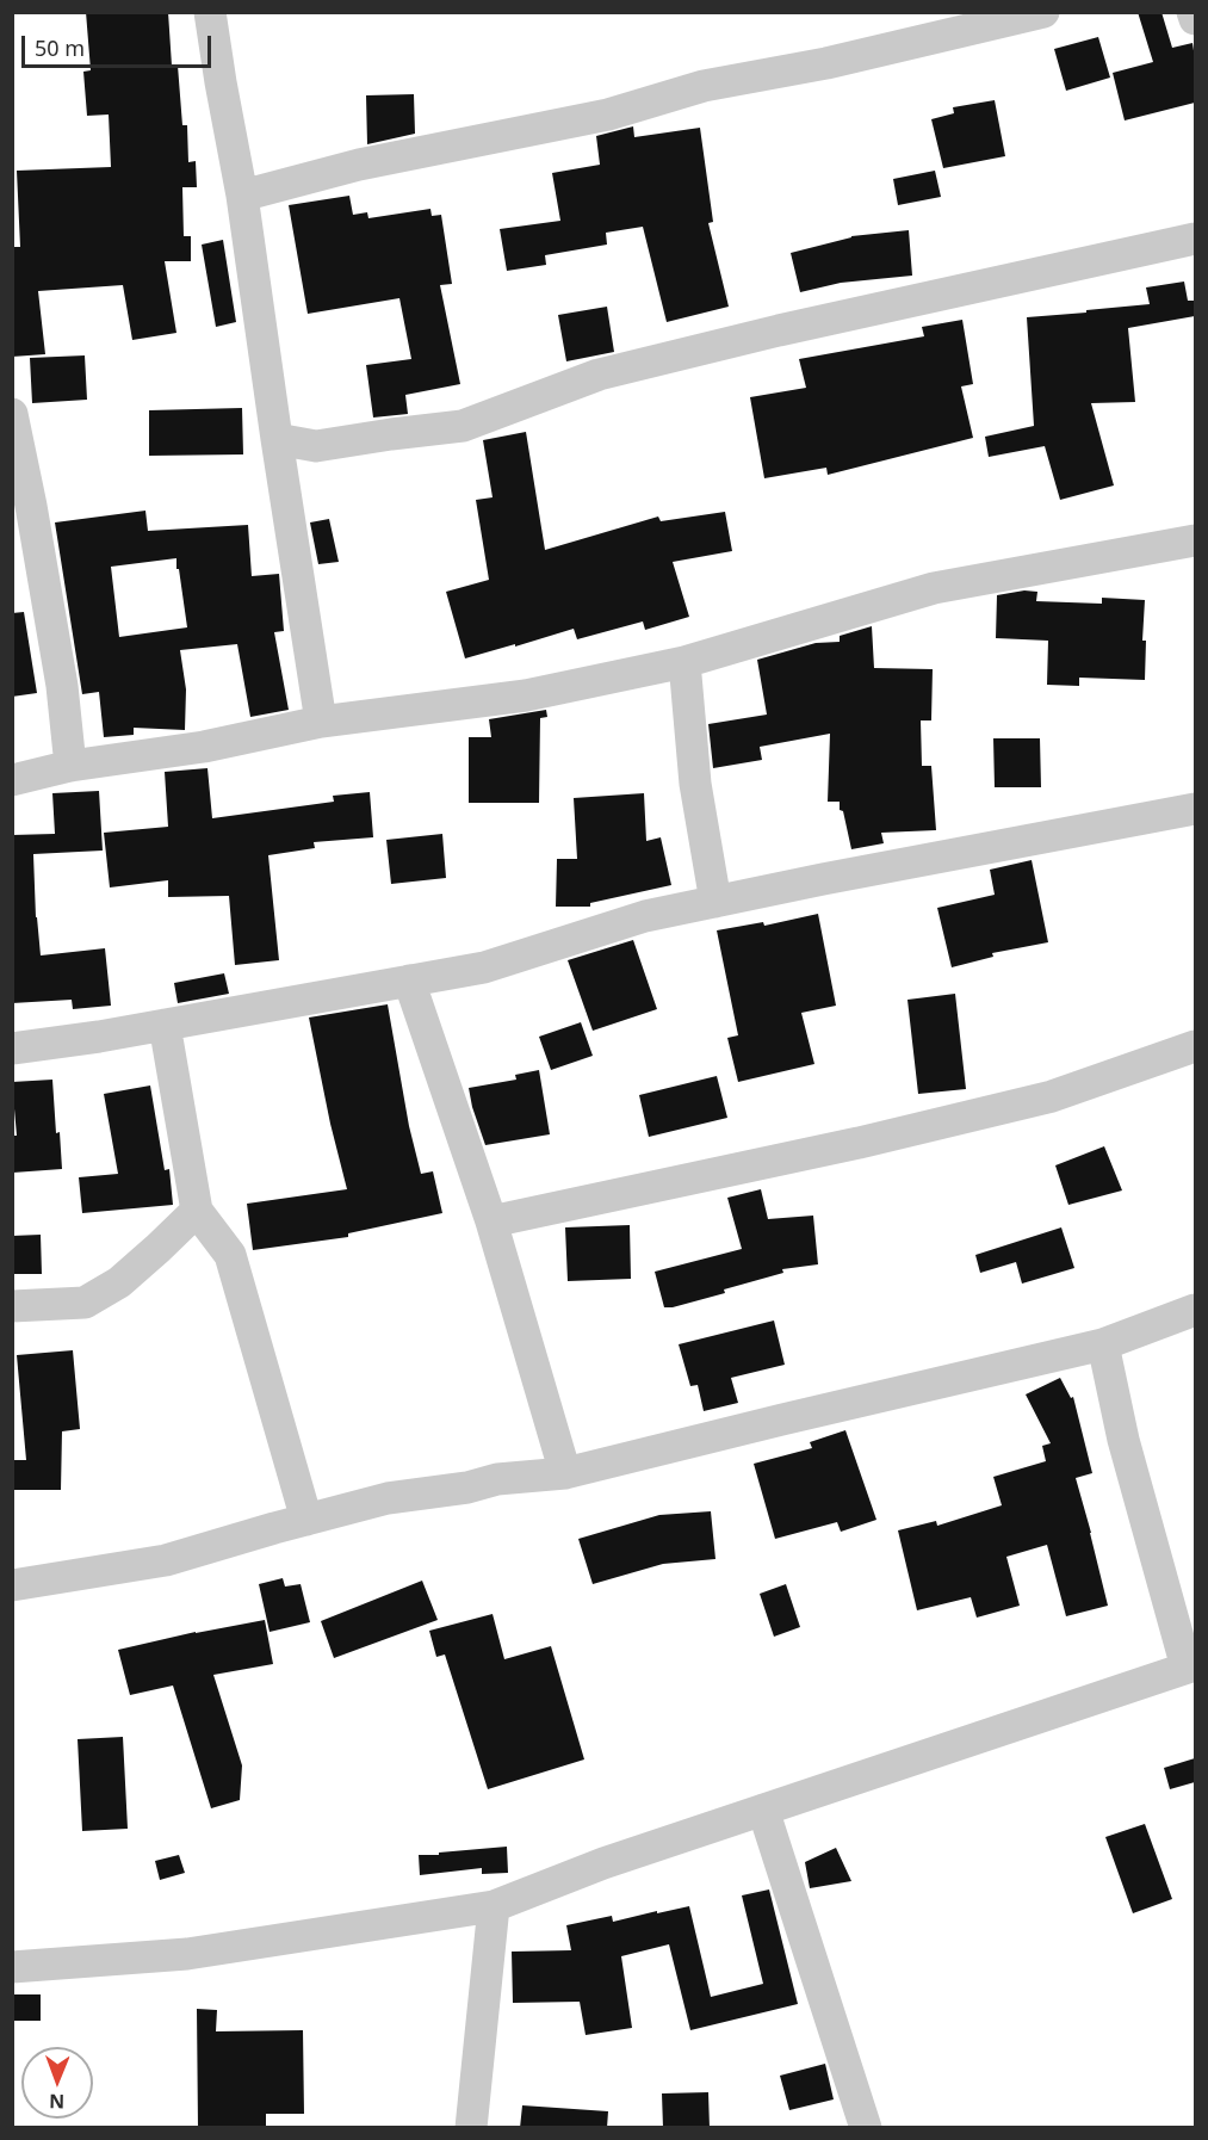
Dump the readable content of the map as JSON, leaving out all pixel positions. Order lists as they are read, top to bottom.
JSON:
{
  "scale_bar": "50 m",
  "north": "bottom"
}
